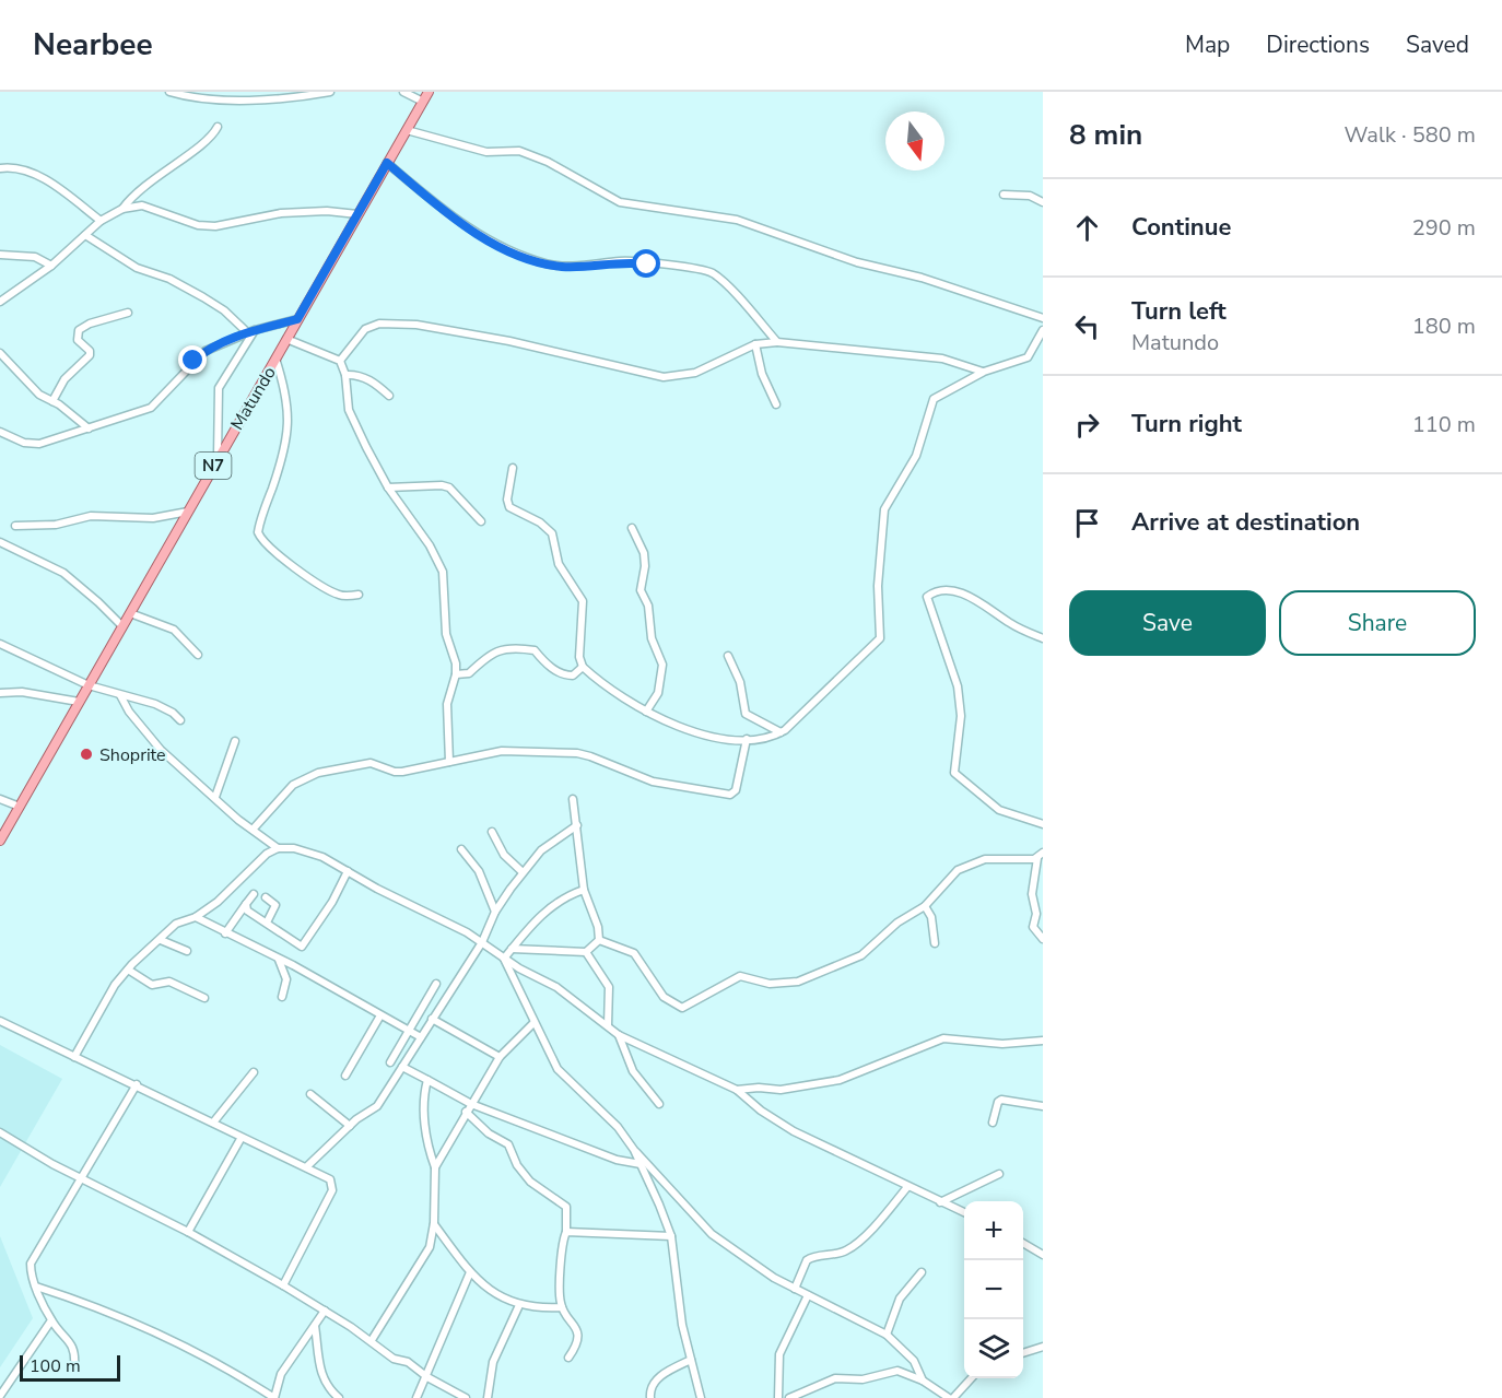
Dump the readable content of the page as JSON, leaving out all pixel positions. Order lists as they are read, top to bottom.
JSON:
{
  "streets": {
    "main road": ["Matundo", "N7"]
  },
  "places": ["Shoprite"],
  "scale_bar": "100 m",
  "north": "bottom",
  "page": {
    "header": "Nearbee",
    "nav": ["Map", "Directions", "Saved"],
    "heading": ["8 min", "Walk · 580 m"],
    "list": [
      ["Continue", "290 m"],
      ["Turn left", "Matundo", "180 m"],
      ["Turn right", "110 m"],
      "Arrive at destination"
    ],
    "buttons": ["Save", "Share"],
    "map_buttons": ["+", "−"],
    "scale": "100 m"
  }
}
